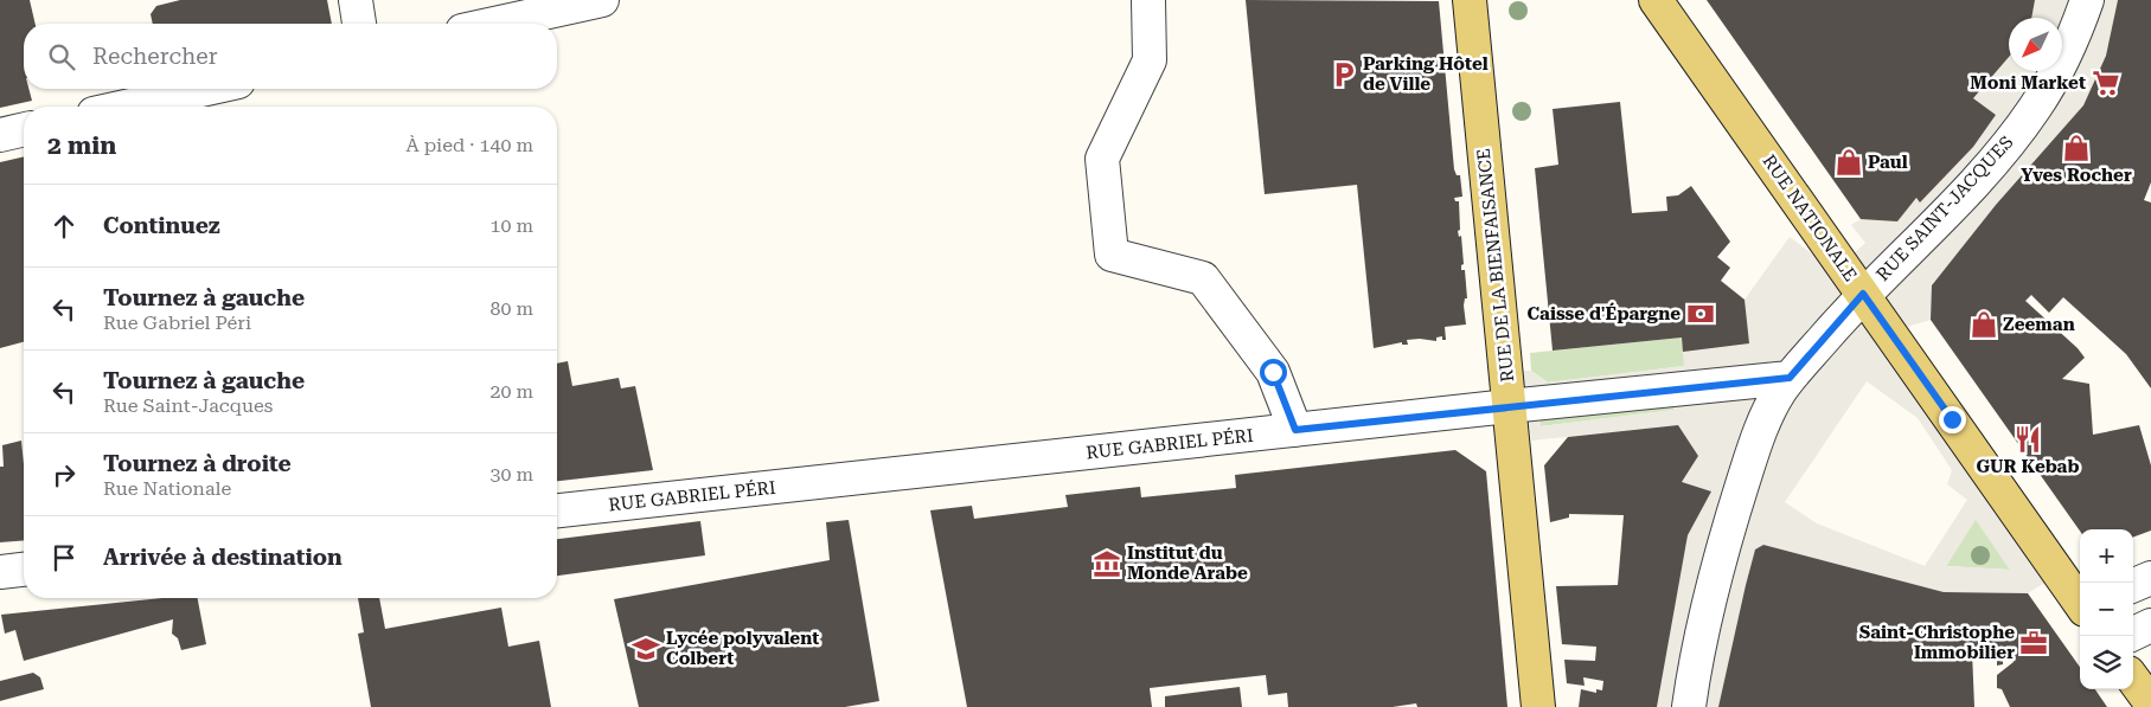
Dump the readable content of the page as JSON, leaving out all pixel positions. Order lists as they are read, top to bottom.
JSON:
{
  "streets": {
    "main road": ["RUE NATIONALE", "RUE DE LA BIENFAISANCE"],
    "street": ["RUE SAINT-JACQUES", "RUE GABRIEL PÉRI"]
  },
  "crossings": [
    ["RUE SAINT-JACQUES", "RUE NATIONALE"],
    ["RUE SAINT-JACQUES", "RUE GABRIEL PÉRI"],
    ["RUE DE LA BIENFAISANCE", "RUE GABRIEL PÉRI"]
  ],
  "places": {
    "parking": ["Parking Hôtel de Ville"],
    "supermarket": ["Moni Market"],
    "shop": ["Yves Rocher", "Paul", "Zeeman"],
    "bank": ["Caisse d'Épargne"],
    "restaurant": ["GUR Kebab"],
    "museum": ["Institut du Monde Arabe"],
    "office": ["Saint-Christophe Immobilier"],
    "school or university": ["Lycée polyvalent Colbert"]
  },
  "north": "bottom left",
  "page": {
    "search": "Rechercher",
    "heading": ["2 min", "À pied · 140 m"],
    "list": [
      ["Continuez", "10 m"],
      ["Tournez à gauche", "Rue Gabriel Péri", "80 m"],
      ["Tournez à gauche", "Rue Saint-Jacques", "20 m"],
      ["Tournez à droite", "Rue Nationale", "30 m"],
      "Arrivée à destination"
    ],
    "map_buttons": ["+", "−"]
  }
}
